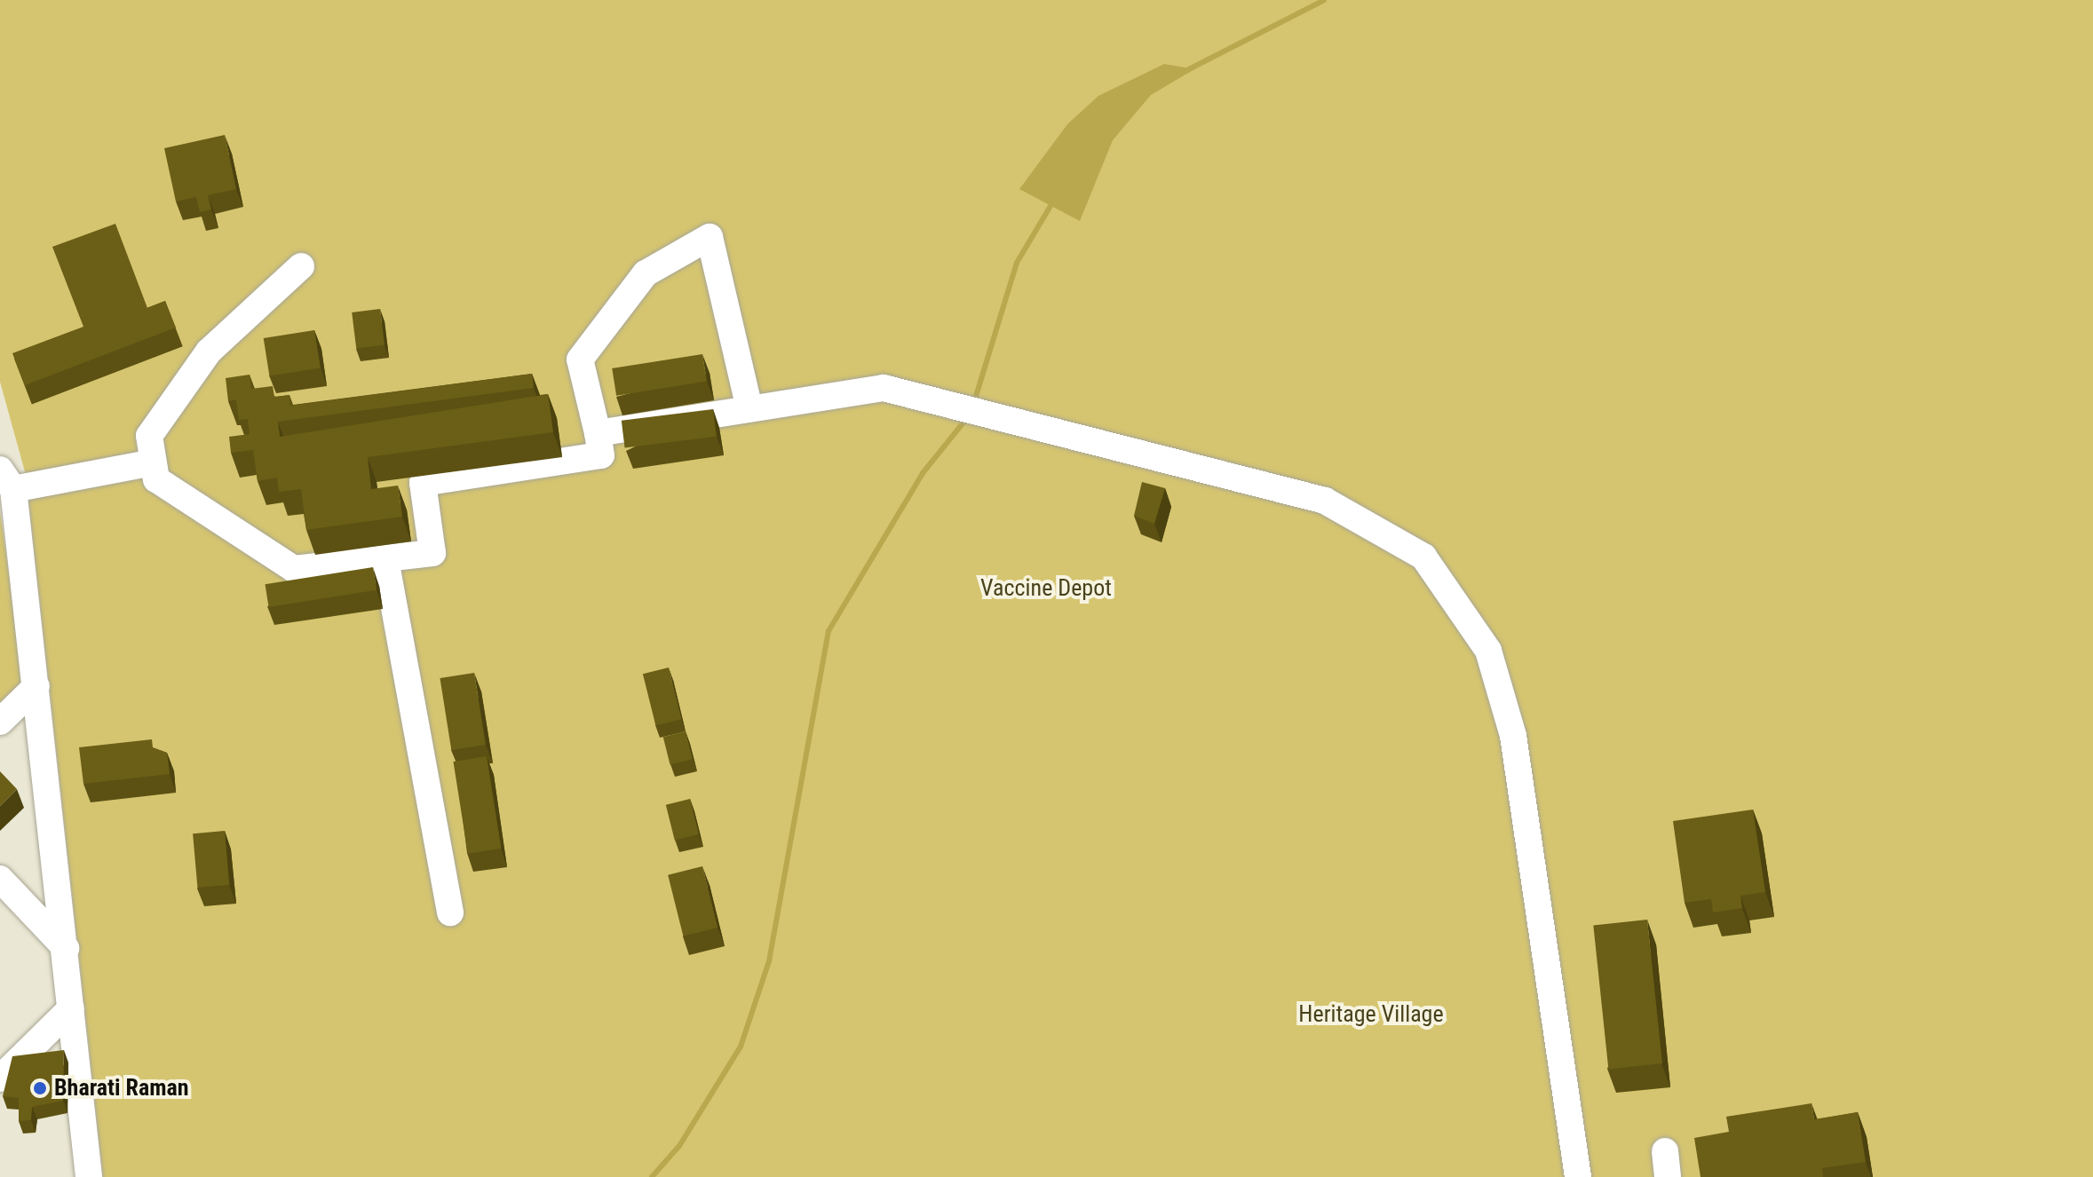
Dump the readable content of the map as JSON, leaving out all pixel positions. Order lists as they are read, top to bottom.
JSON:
{
  "parks": ["Vaccine Depot", "Heritage Village"],
  "places": ["Bharati Raman"]
}
